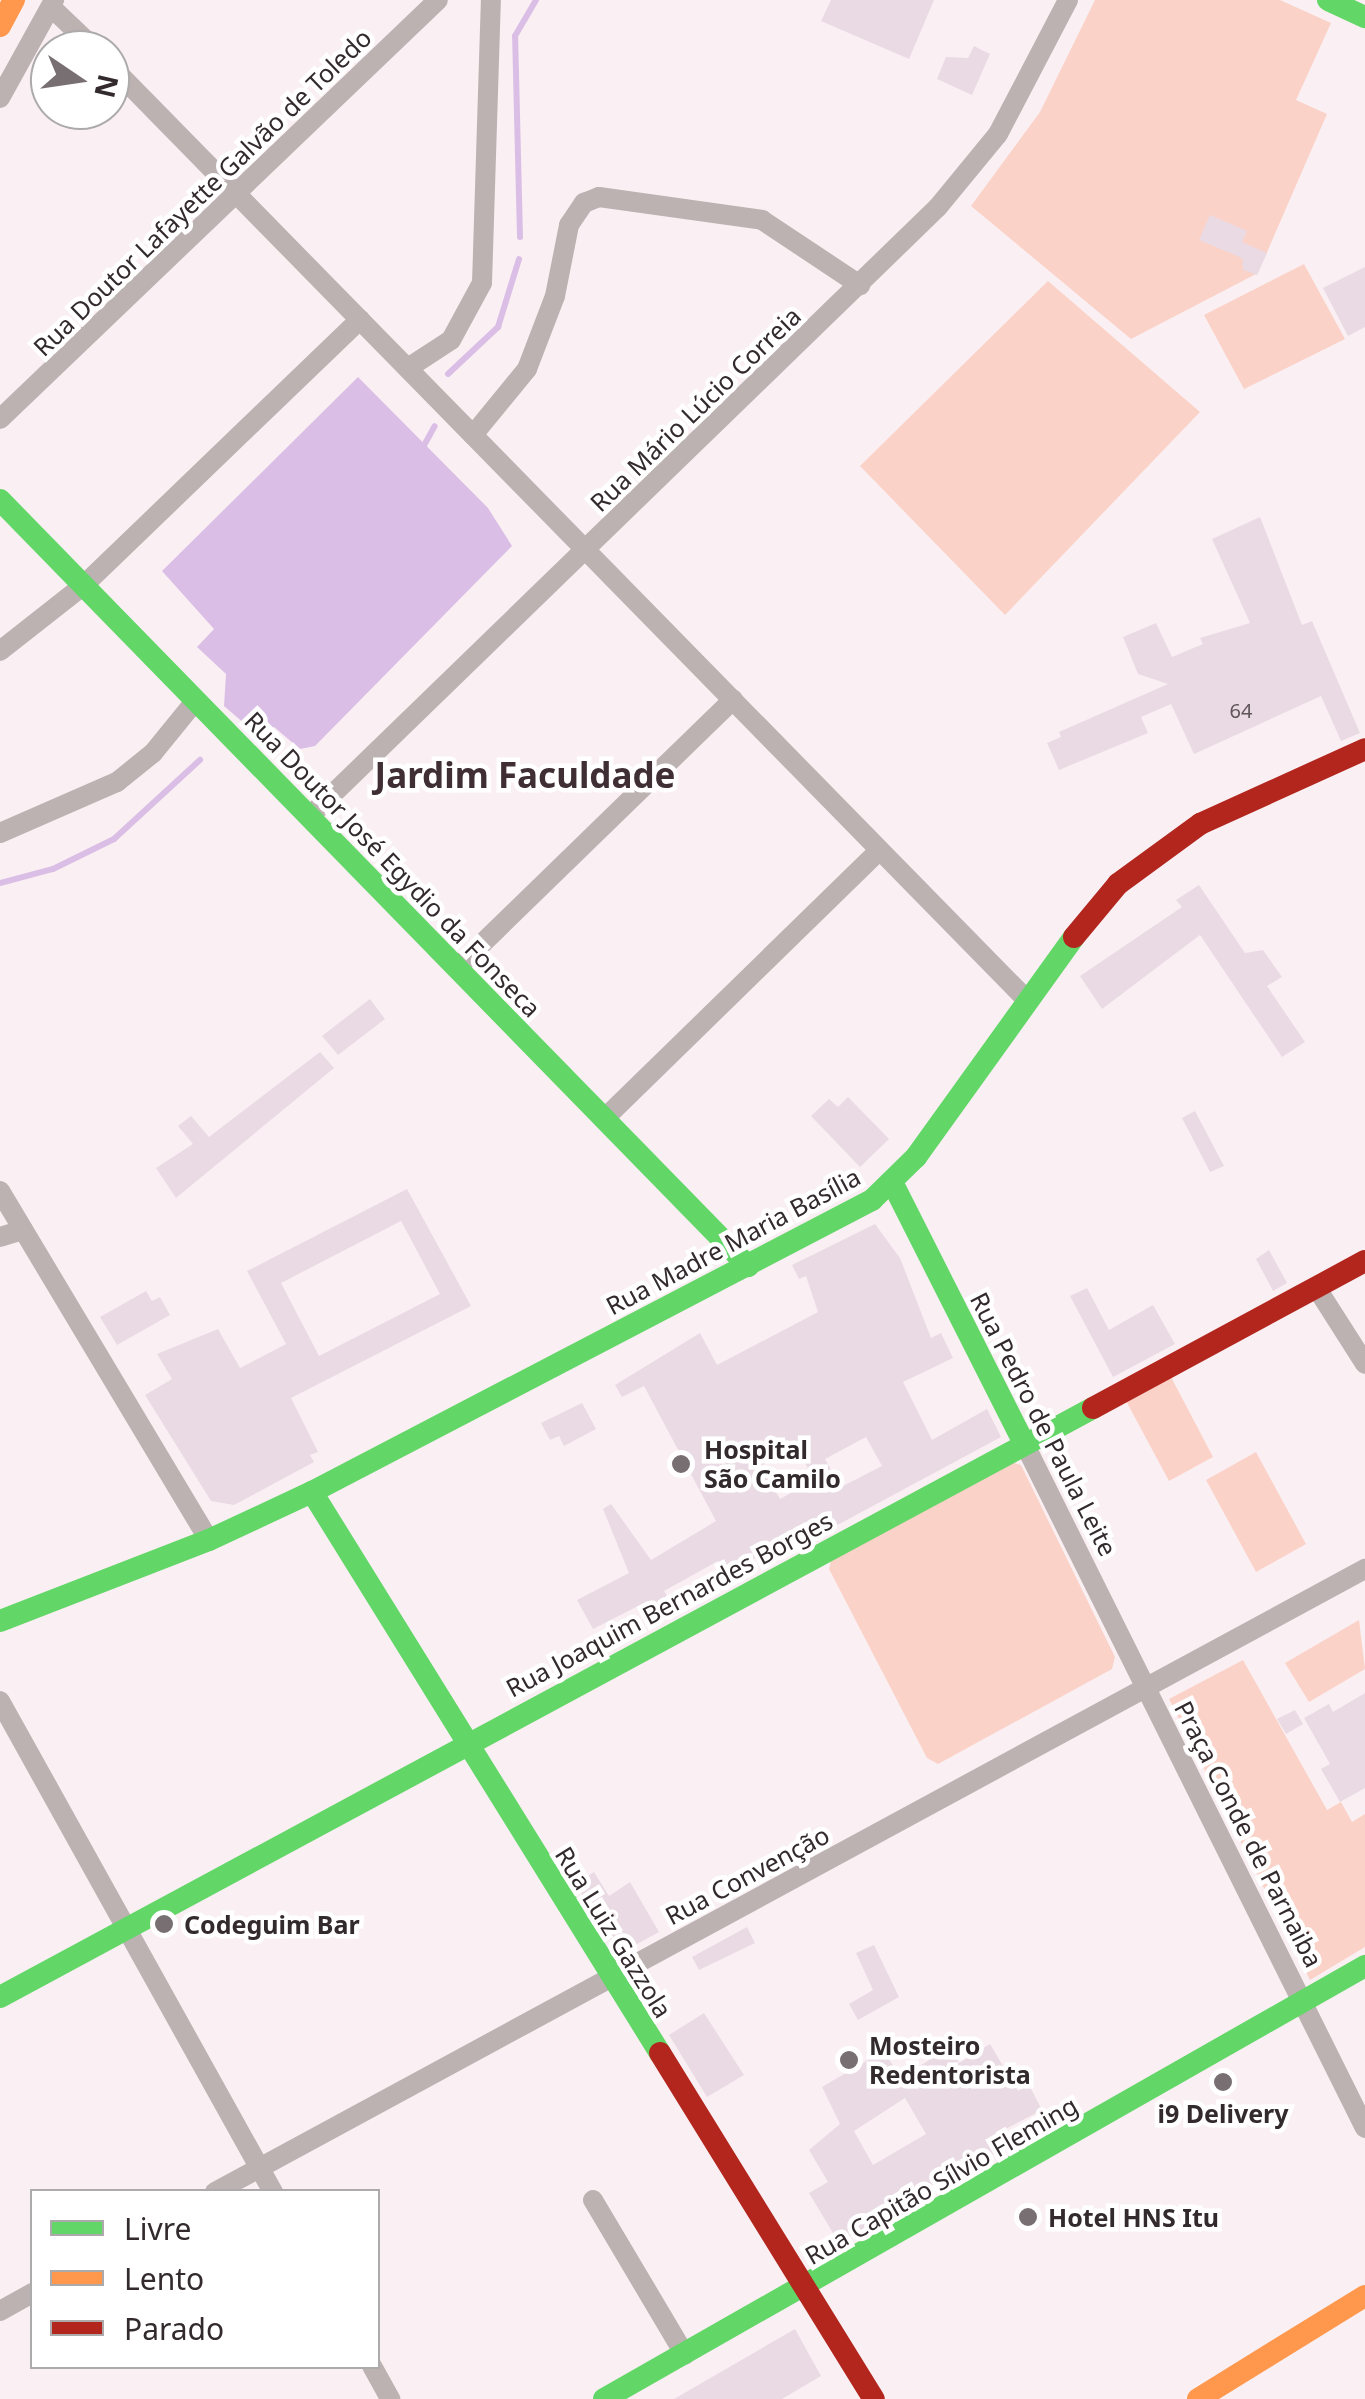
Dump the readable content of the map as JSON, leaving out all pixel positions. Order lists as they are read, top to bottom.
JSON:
{
  "streets": {
    "street": [
      "Rua Doutor Lafayette Galvão de Toledo",
      "Rua Mário Lúcio Correia",
      "Rua Doutor José Egydio da Fonseca",
      "Rua Madre Maria Basília",
      "Rua Pedro de Paula Leite",
      "Rua Joaquim Bernardes Borges",
      "Praça Conde de Parnaiba",
      "Rua Convenção",
      "Rua Luiz Gazzola",
      "Rua Capitão Sílvio Fleming"
    ]
  },
  "crossings": [
    ["Rua Mário Lúcio Correia", "Rua Doutor José Egydio da Fonseca"],
    ["Rua Doutor José Egydio da Fonseca", "Rua Madre Maria Basília"],
    ["Rua Madre Maria Basília", "Rua Pedro de Paula Leite"],
    ["Rua Madre Maria Basília", "Rua Luiz Gazzola"],
    ["Rua Pedro de Paula Leite", "Rua Joaquim Bernardes Borges"],
    ["Rua Pedro de Paula Leite", "Praça Conde de Parnaiba"],
    ["Rua Pedro de Paula Leite", "Rua Convenção"],
    ["Rua Joaquim Bernardes Borges", "Rua Luiz Gazzola"],
    ["Praça Conde de Parnaiba", "Rua Convenção"],
    ["Praça Conde de Parnaiba", "Rua Capitão Sílvio Fleming"],
    ["Rua Convenção", "Rua Luiz Gazzola"],
    ["Rua Luiz Gazzola", "Rua Capitão Sílvio Fleming"]
  ],
  "districts": ["Jardim Faculdade"],
  "places": [
    "Hospital São Camilo",
    "Codeguim Bar",
    "Mosteiro Redentorista",
    "i9 Delivery",
    "Hotel HNS Itu"
  ],
  "house_numbers": ["64"],
  "legend": ["Livre", "Lento", "Parado"],
  "north": "right"
}
